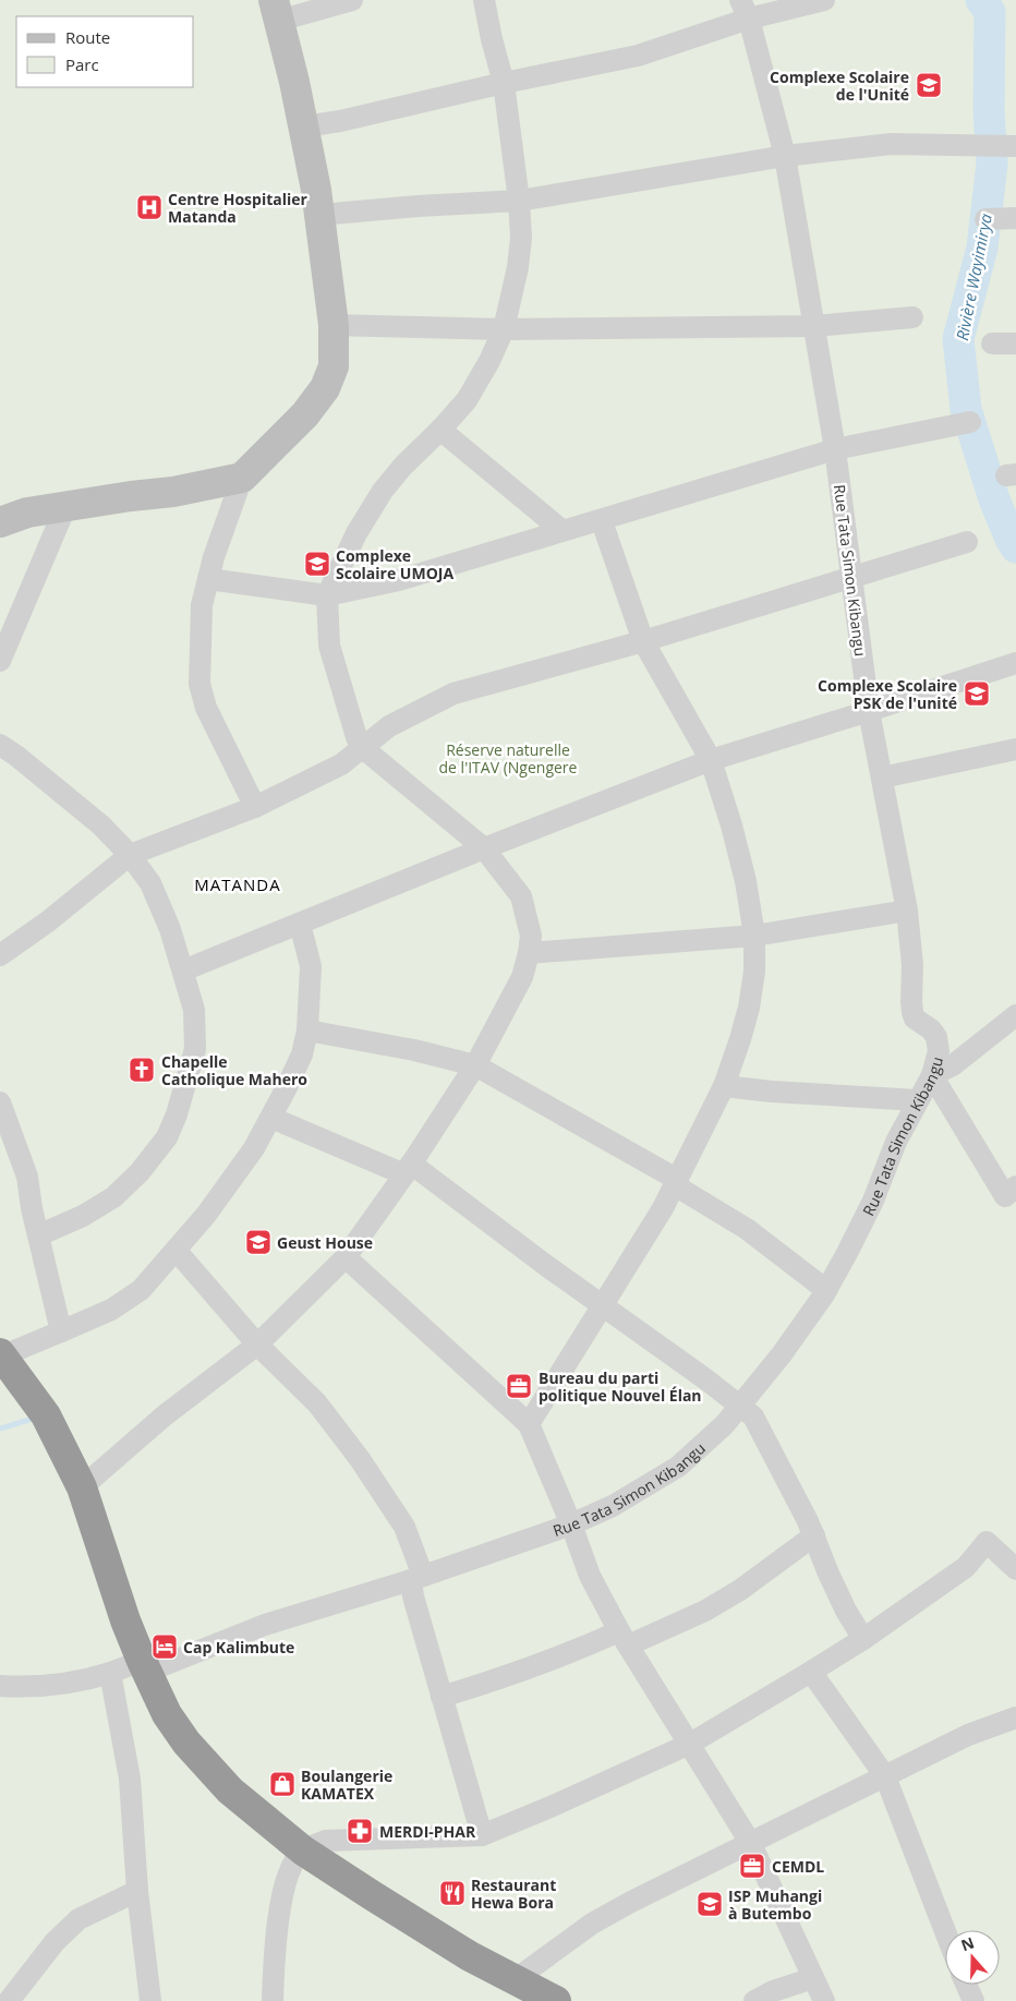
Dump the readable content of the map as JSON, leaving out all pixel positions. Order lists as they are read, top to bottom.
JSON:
{
  "streets": {
    "street": ["Rue Tata Simon Kibangu"]
  },
  "districts": ["MATANDA"],
  "water": ["Rivière Wayimirya"],
  "parks": ["Réserve naturelle de l'ITAV (Ngengere"],
  "places": {
    "school or university": [
      "Complexe Scolaire de l'Unité",
      "Complexe Scolaire UMOJA",
      "Complexe Scolaire PSK de l'unité",
      "Geust House",
      "ISP Muhangi à Butembo"
    ],
    "hospital": ["Centre Hospitalier Matanda"],
    "church": ["Chapelle Catholique Mahero"],
    "office": ["Bureau du parti politique Nouvel Élan", "CEMDL"],
    "hotel": ["Cap Kalimbute"],
    "shop": ["Boulangerie KAMATEX"],
    "pharmacy": ["MERDI-PHAR"],
    "restaurant": ["Restaurant Hewa Bora"]
  },
  "legend": ["Route", "Parc"],
  "north": "top"
}
